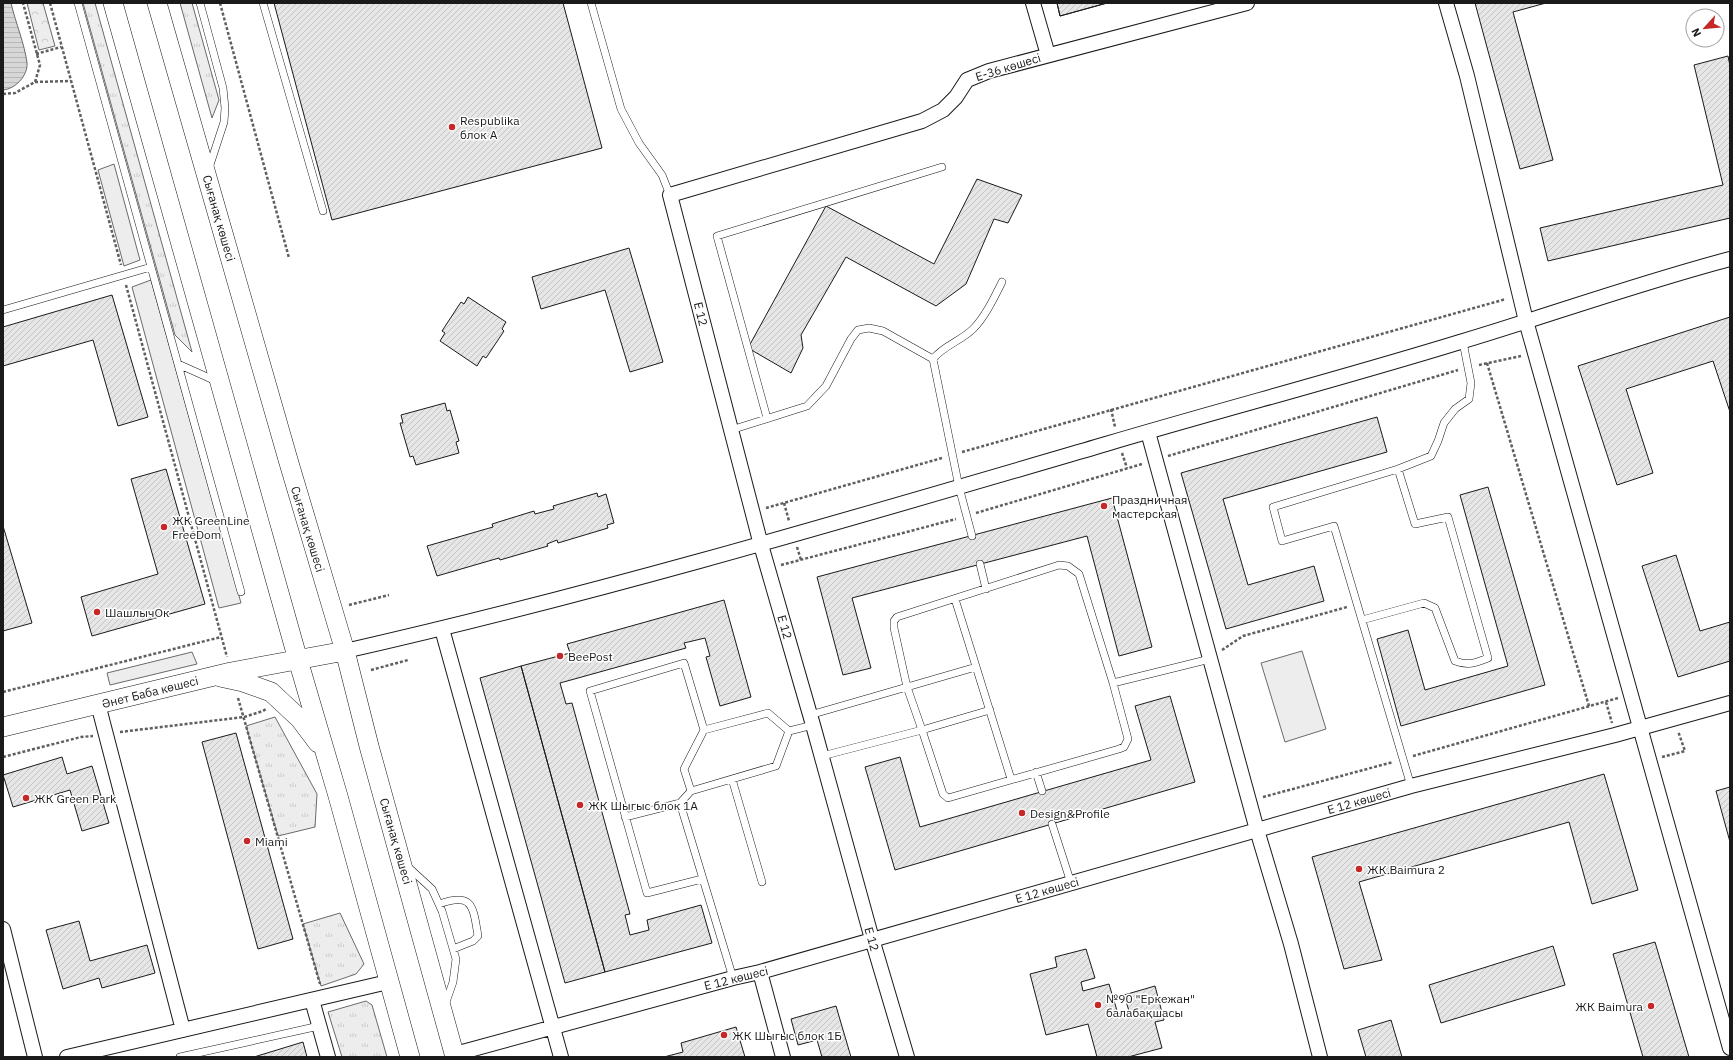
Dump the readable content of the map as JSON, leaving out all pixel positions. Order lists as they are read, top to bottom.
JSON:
{
  "streets": {
    "main road": ["Сығанақ көшесі", "Әнет Баба көшесі"],
    "street": ["Е-36 көшесі", "E 12", "Е 12 көшесі"]
  },
  "crossings": [
    ["Е-36 көшесі", "E 12"],
    ["Сығанақ көшесі", "Әнет Баба көшесі"],
    ["Сығанақ көшесі", "Е 12 көшесі"],
    ["E 12", "Е 12 көшесі"]
  ],
  "places": [
    "Respublika блок А",
    "Праздничная мастерская",
    "ЖК GreenLine FreeDom",
    "ШашлычОк",
    "BeePost",
    "ЖК Green Park",
    "ЖК Шыгыс блок 1А",
    "Design&Profile",
    "Miami",
    "ЖК Baimura 2",
    "№90 \"Еркежан\" балабақшасы",
    "ЖК Baimura",
    "ЖК Шыгыс блок 1Б"
  ],
  "north": "bottom left"
}
